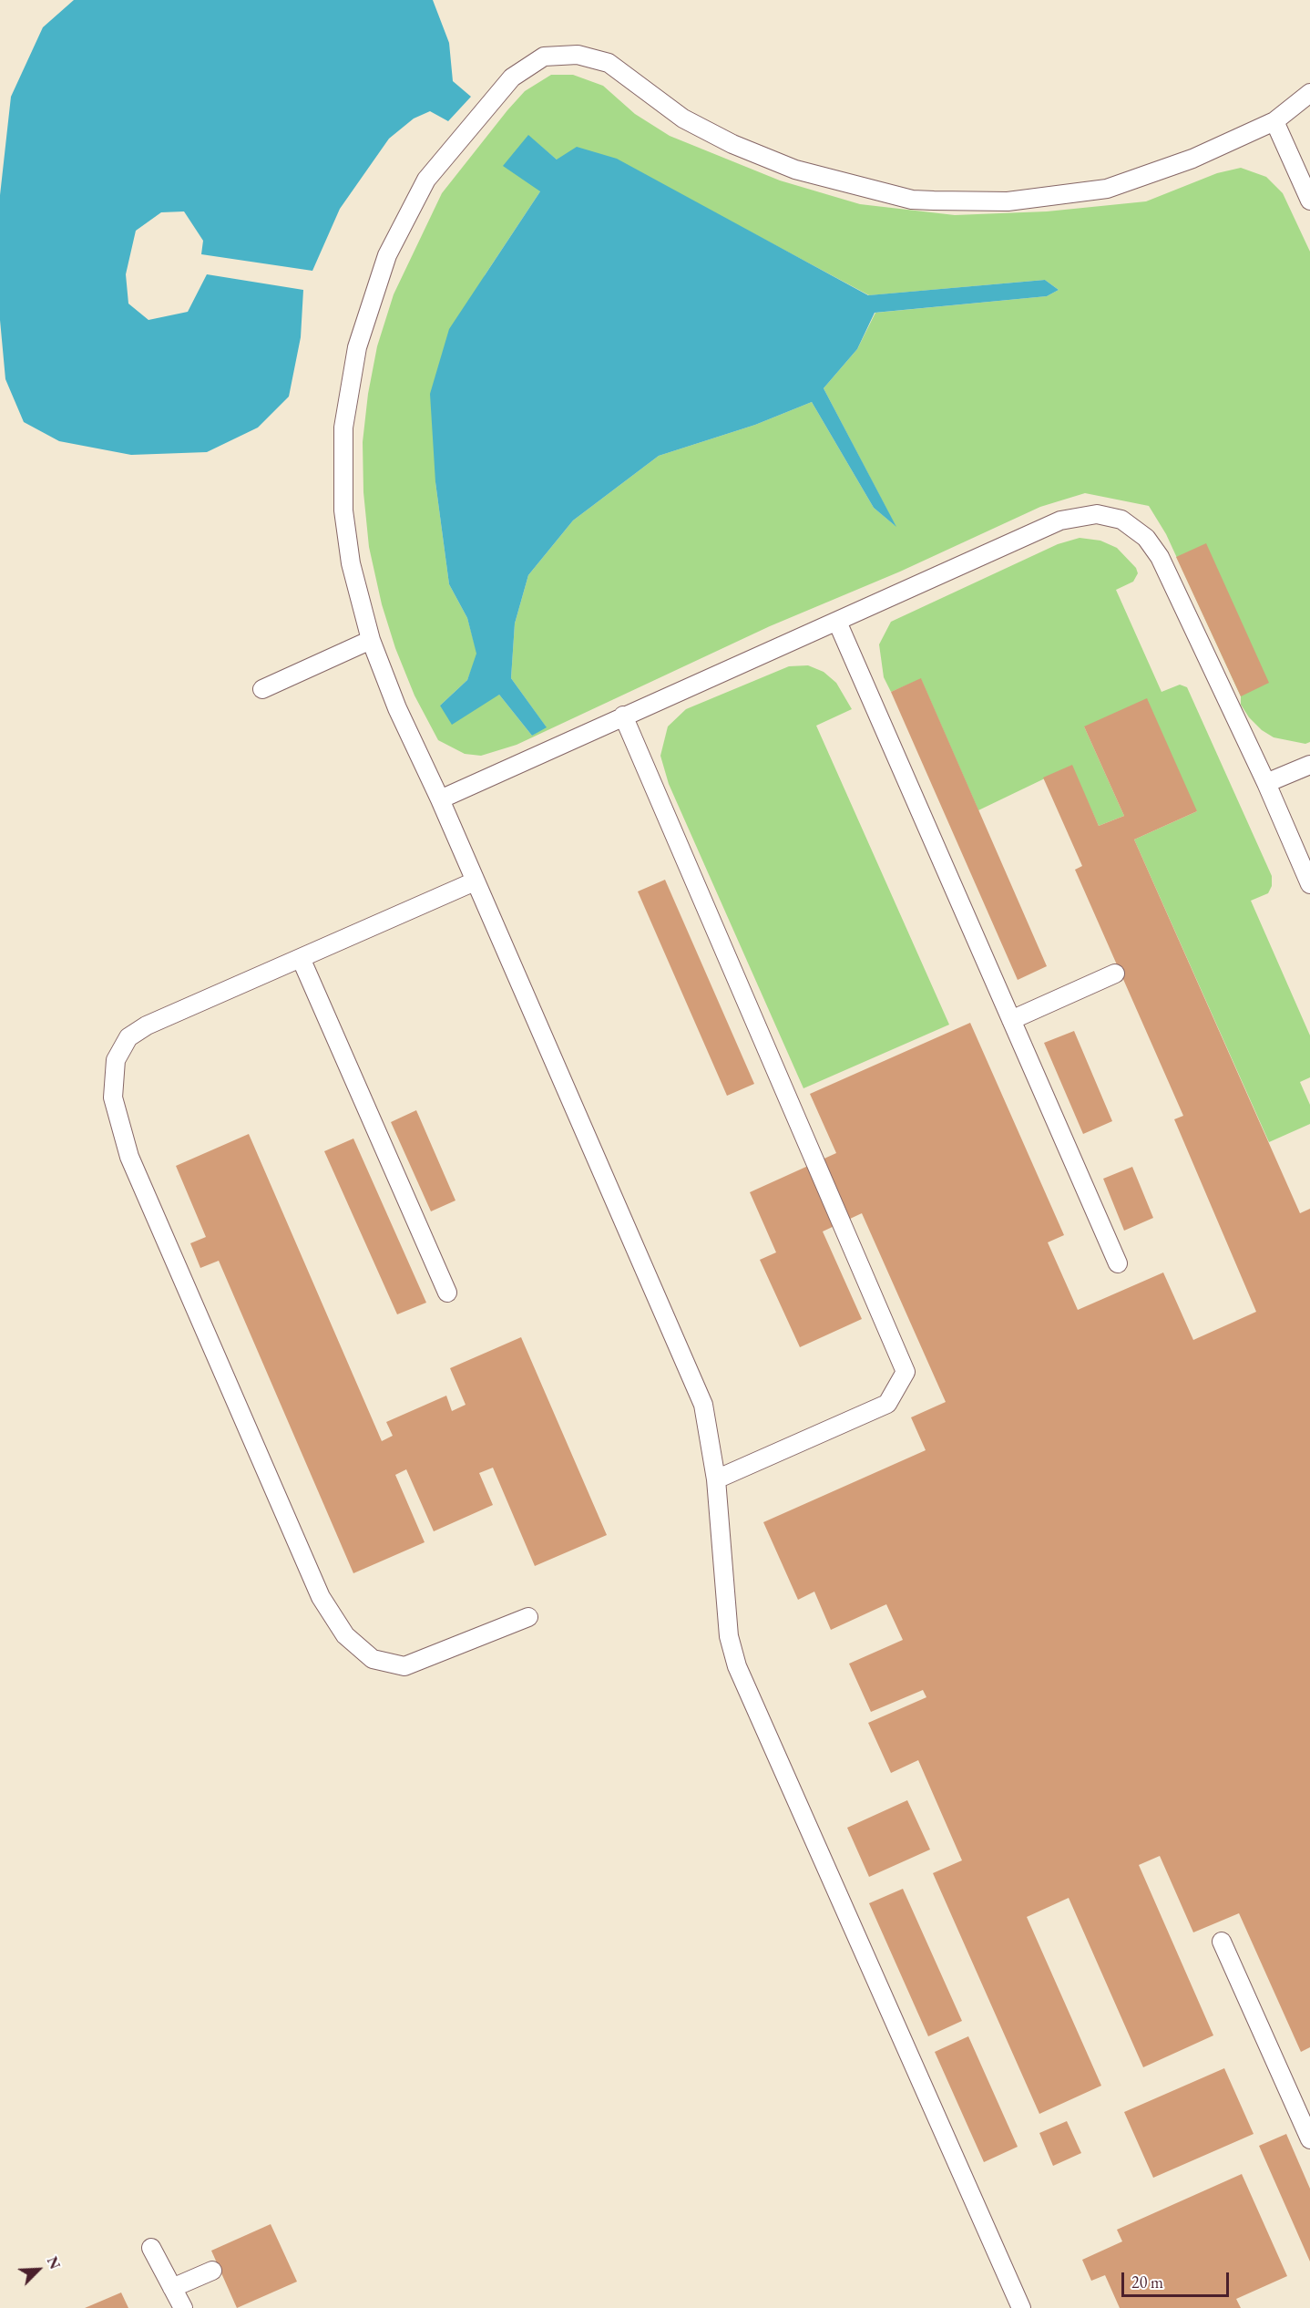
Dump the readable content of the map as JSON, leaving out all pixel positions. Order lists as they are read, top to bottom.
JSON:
{
  "scale_bar": "20 m",
  "north": "top right"
}
